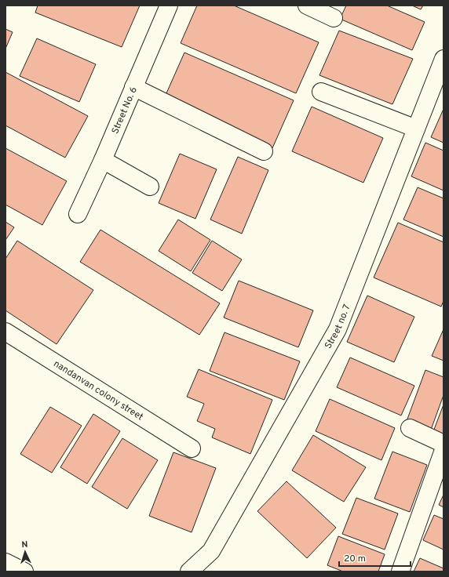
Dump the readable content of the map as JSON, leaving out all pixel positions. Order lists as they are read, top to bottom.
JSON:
{
  "streets": {
    "street": ["Street No. 6", "Street no. 7", "nandanvan colony street"]
  },
  "scale_bar": "20 m",
  "north": "top"
}
